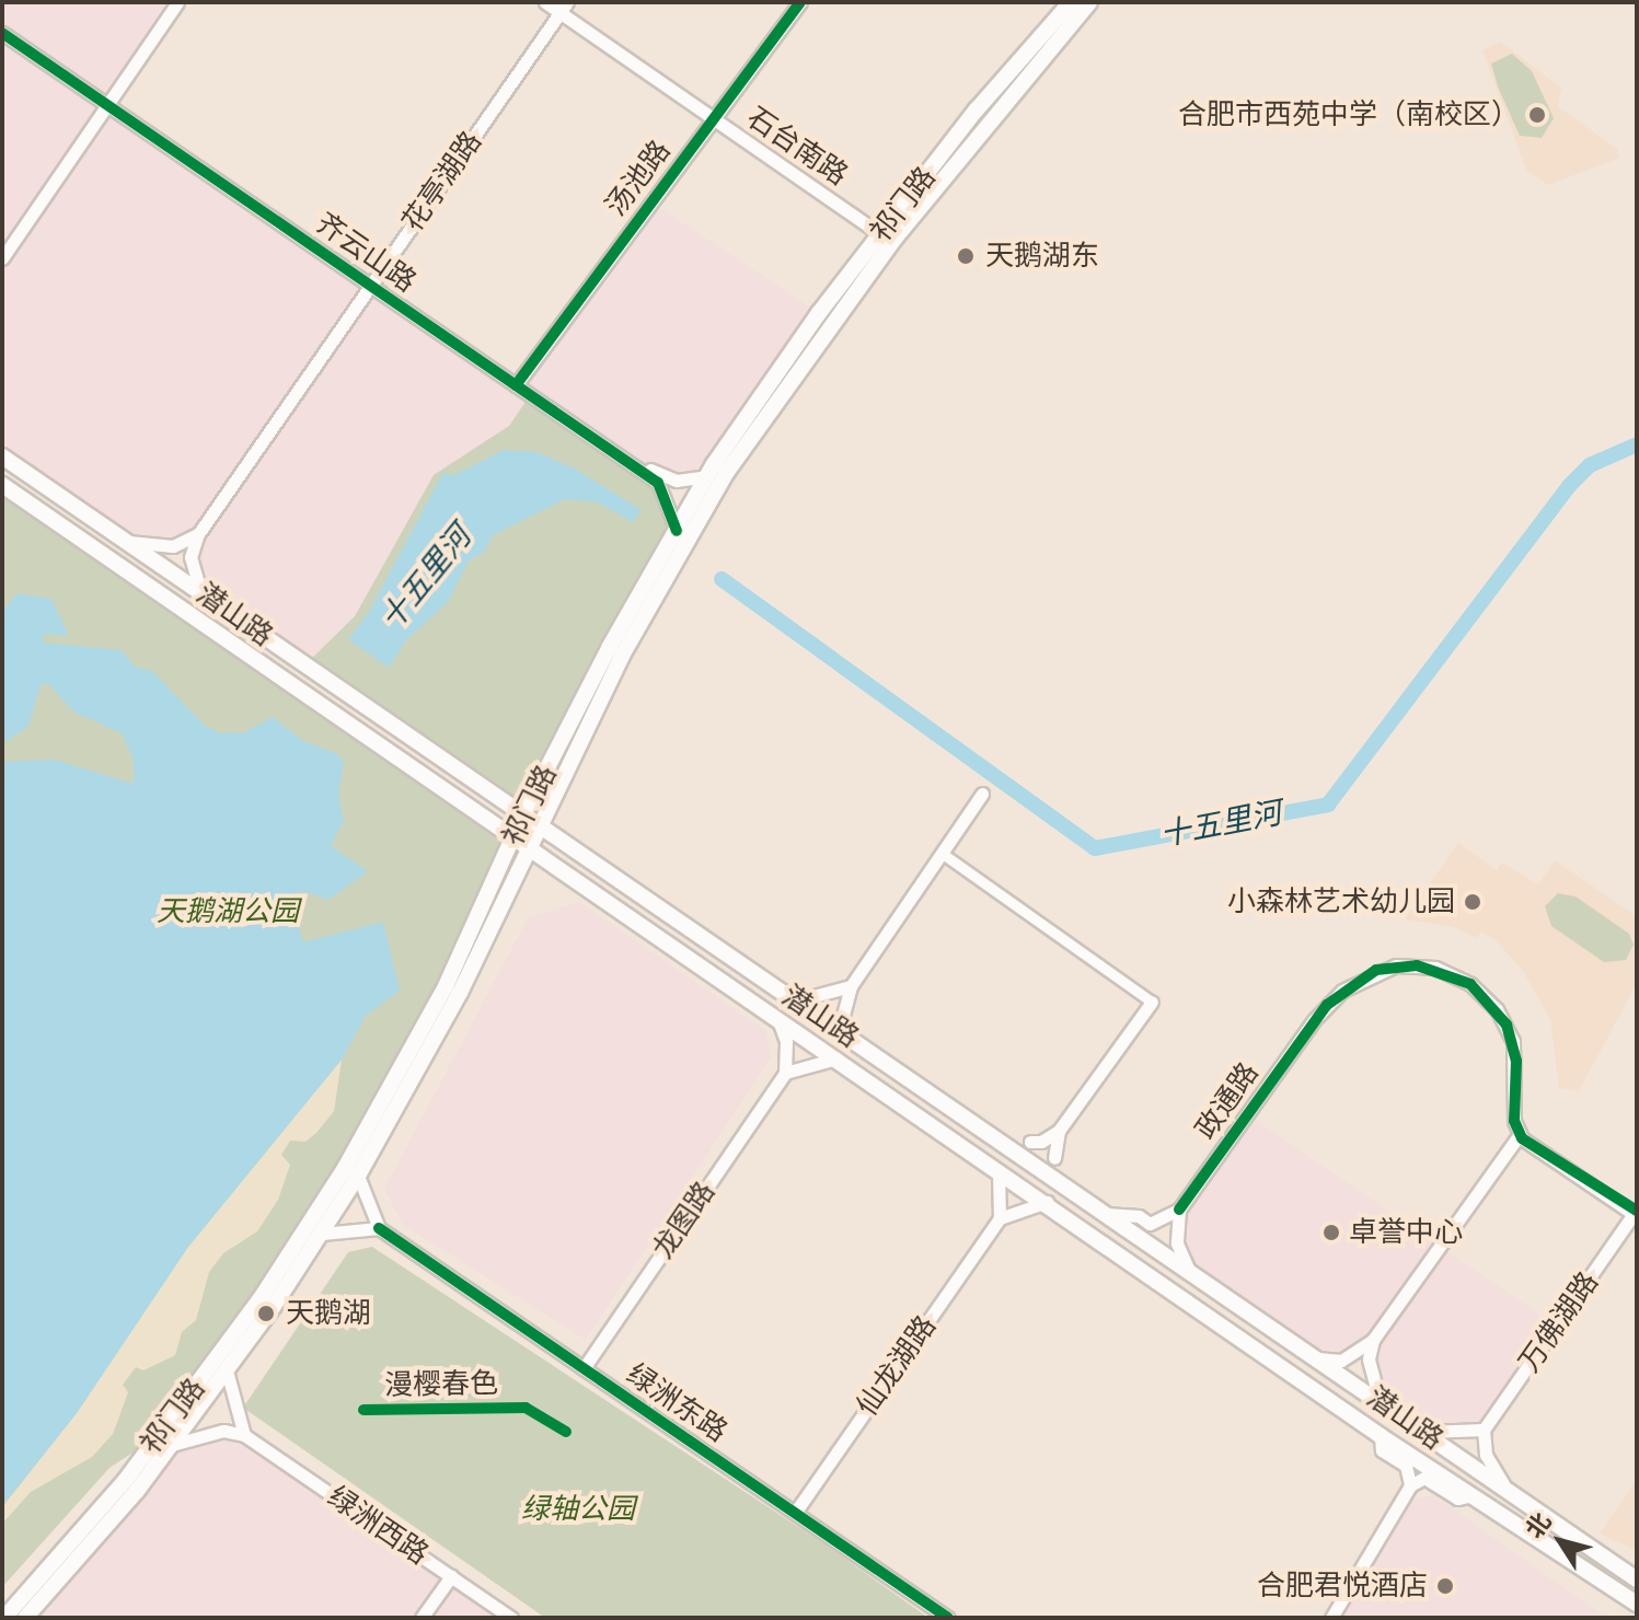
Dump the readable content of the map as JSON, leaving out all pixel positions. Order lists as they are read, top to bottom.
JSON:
{
  "streets": {
    "main road": ["祁门路", "潜山路"],
    "street": [
      "石台南路",
      "汤池路",
      "花亭湖路",
      "齐云山路",
      "政通路",
      "龙图路",
      "万佛湖路",
      "仙龙湖路",
      "绿洲东路",
      "绿洲西路"
    ],
    "cycle path": ["漫樱春色"]
  },
  "crossings": [
    ["石台南路", "汤池路"],
    ["石台南路", "花亭湖路"],
    ["石台南路", "祁门路"],
    ["汤池路", "齐云山路"],
    ["花亭湖路", "齐云山路"],
    ["祁门路", "齐云山路"],
    ["祁门路", "潜山路"],
    ["龙图路", "绿洲东路"],
    ["仙龙湖路", "绿洲东路"]
  ],
  "water": ["十五里河"],
  "parks": ["天鹅湖公园", "绿轴公园"],
  "places": [
    "合肥市西苑中学（南校区）",
    "天鹅湖东",
    "小森林艺术幼儿园",
    "卓誉中心",
    "天鹅湖",
    "合肥君悦酒店"
  ],
  "north": "top left"
}
